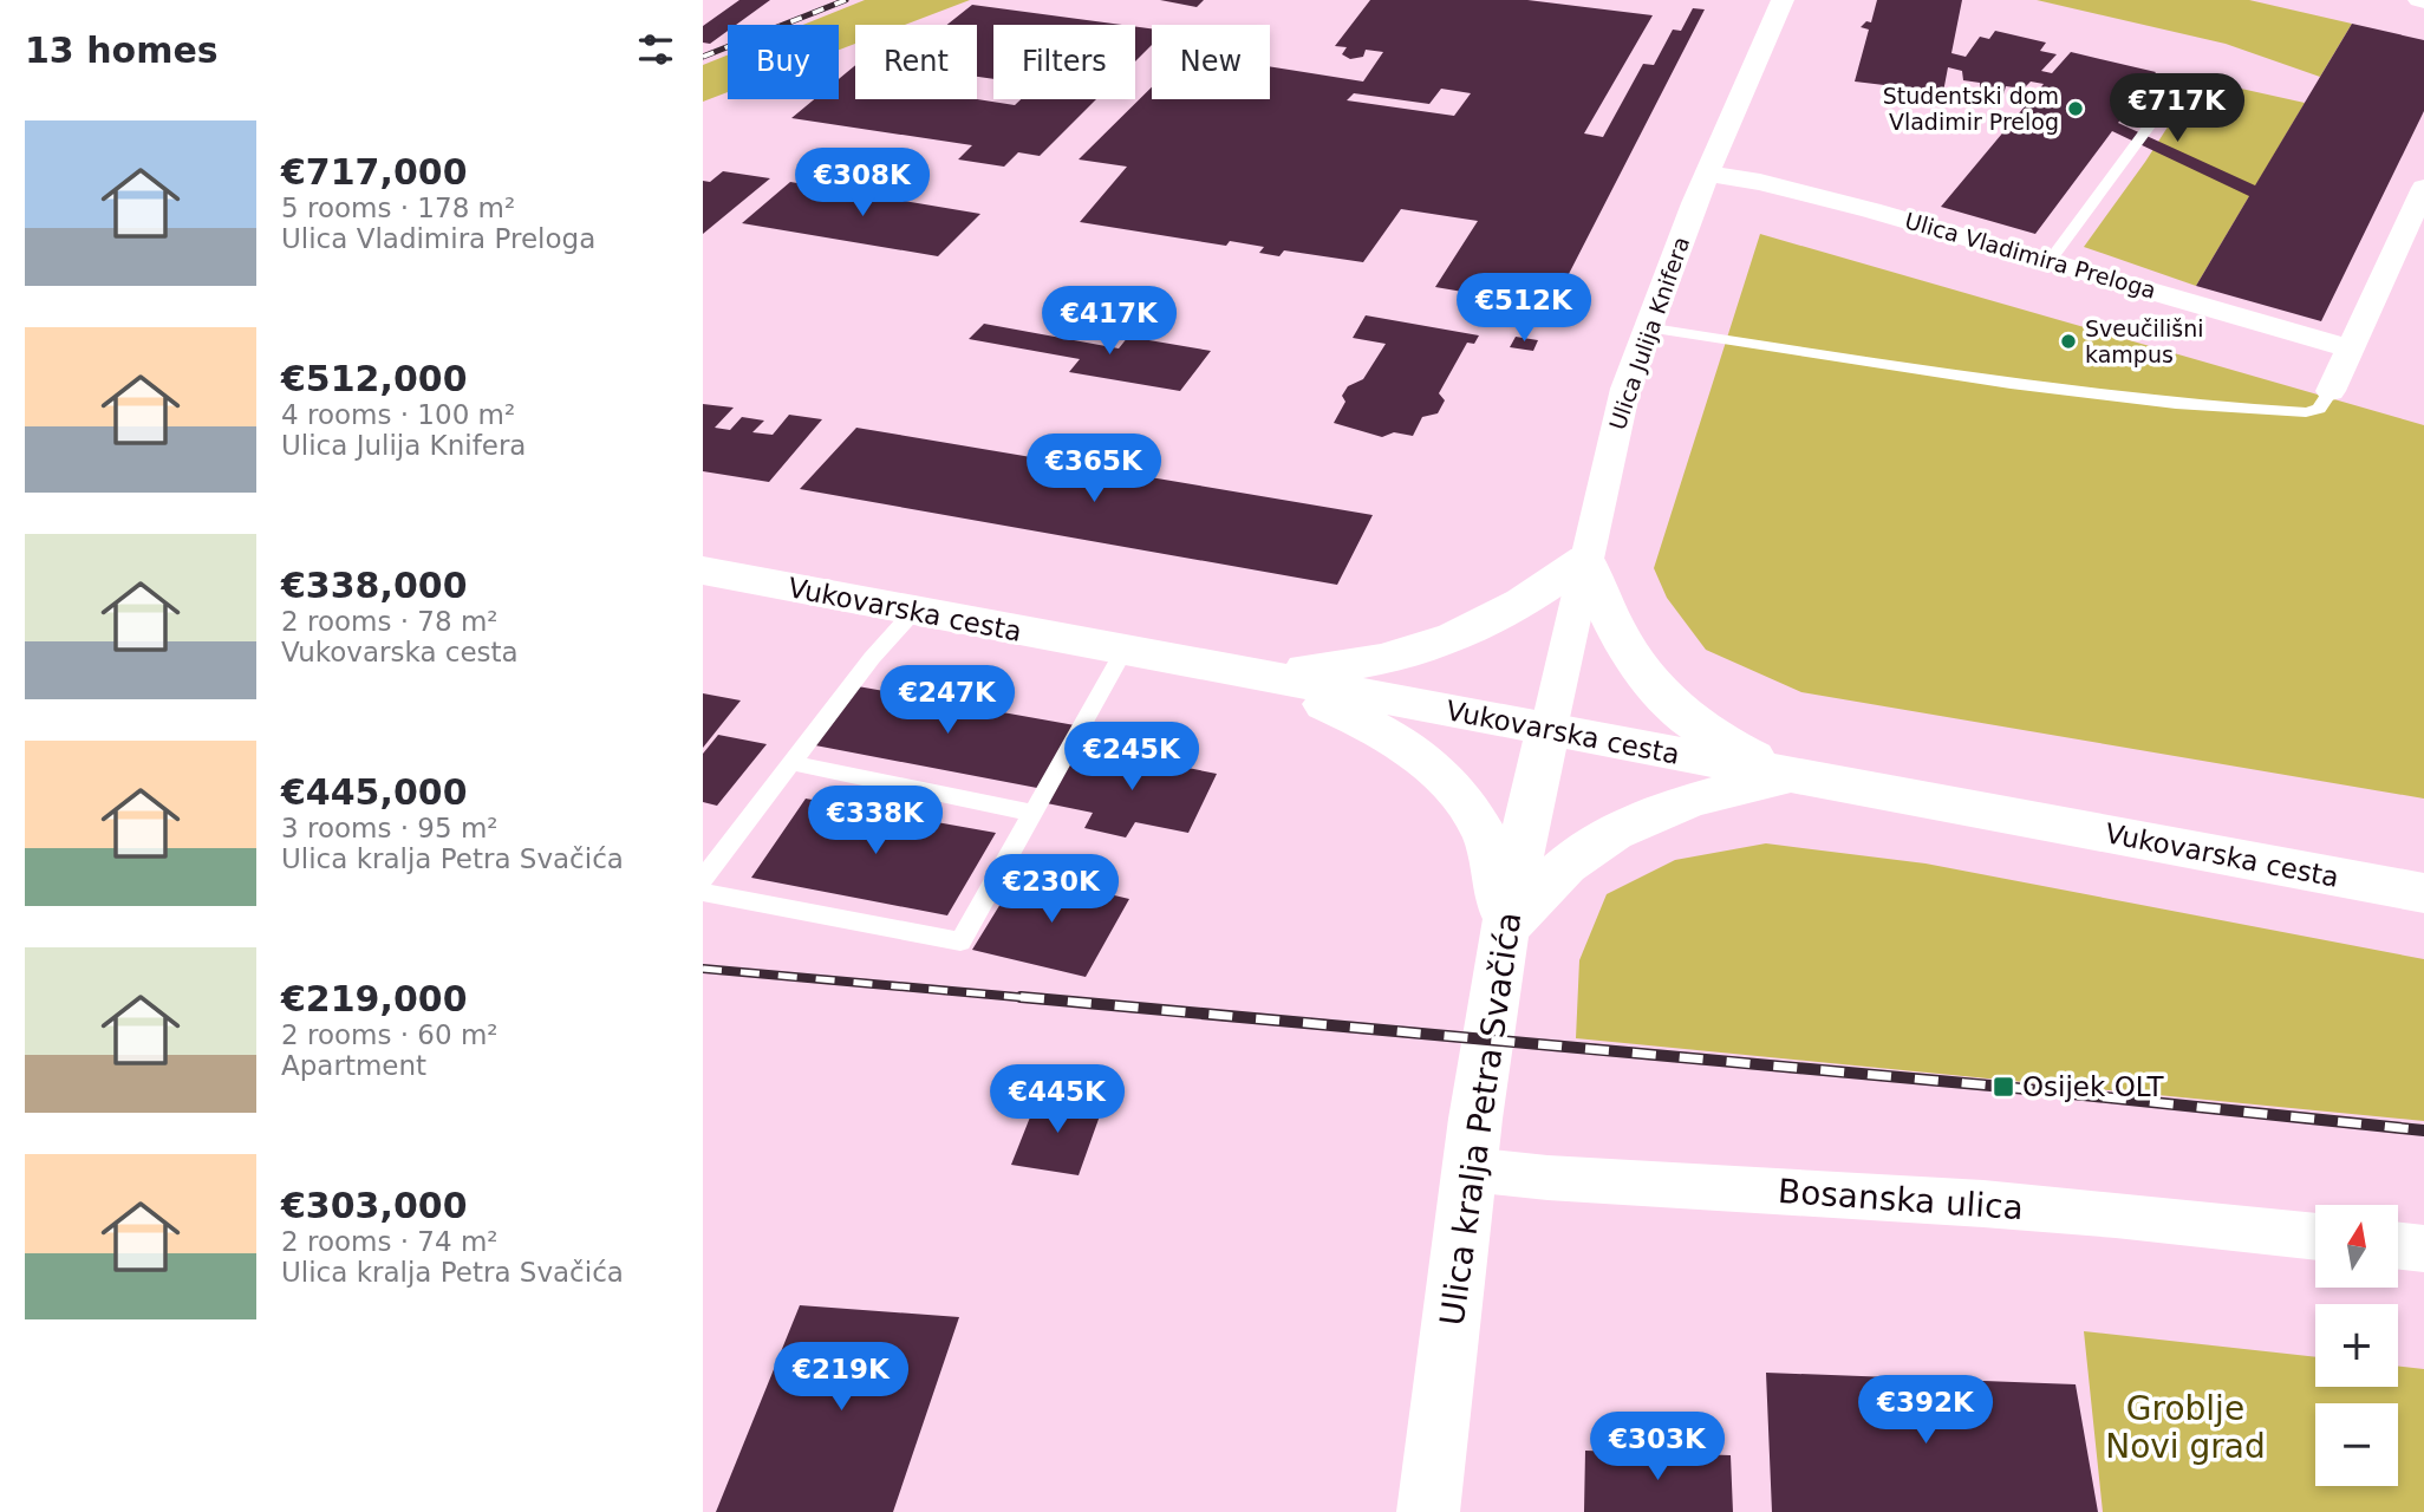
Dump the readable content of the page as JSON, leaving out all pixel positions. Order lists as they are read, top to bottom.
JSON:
{
  "streets": {
    "main road": ["Vukovarska cesta", "Ulica kralja Petra Svačića"],
    "street": ["Ulica Vladimira Preloga", "Ulica Julija Knifera", "Bosanska ulica"]
  },
  "crossings": [
    ["Ulica Vladimira Preloga", "Ulica Julija Knifera"],
    ["Ulica Julija Knifera", "Vukovarska cesta"],
    ["Ulica Julija Knifera", "Ulica kralja Petra Svačića"],
    ["Vukovarska cesta", "Ulica kralja Petra Svačića"],
    ["Ulica kralja Petra Svačića", "Bosanska ulica"]
  ],
  "parks": ["Groblje Novi grad"],
  "places": {
    "other": ["Studentski dom Vladimir Prelog", "Sveučilišni kampus"],
    "transit": ["Osijek OLT"]
  },
  "north": "top",
  "page": {
    "heading": "13 homes",
    "chip": [
      "Buy",
      "Rent",
      "Filters",
      "New"
    ],
    "price": [
      "€717K",
      "€308K",
      "€512K",
      "€417K",
      "€365K",
      "€247K",
      "€245K",
      "€338K",
      "€230K",
      "€445K",
      "€219K",
      "€392K",
      "€303K"
    ],
    "list": [
      {
        "name": "€717,000",
        "note": "5 rooms · 178 m² · Ulica Vladimira Preloga"
      },
      {
        "name": "€512,000",
        "note": "4 rooms · 100 m² · Ulica Julija Knifera"
      },
      {
        "name": "€338,000",
        "note": "2 rooms · 78 m² · Vukovarska cesta"
      },
      {
        "name": "€445,000",
        "note": "3 rooms · 95 m² · Ulica kralja Petra Svačića"
      },
      {
        "name": "€219,000",
        "note": "2 rooms · 60 m² · Apartment"
      },
      {
        "name": "€303,000",
        "note": "2 rooms · 74 m² · Ulica kralja Petra Svačića"
      }
    ],
    "map_buttons": ["+", "−"]
  }
}
